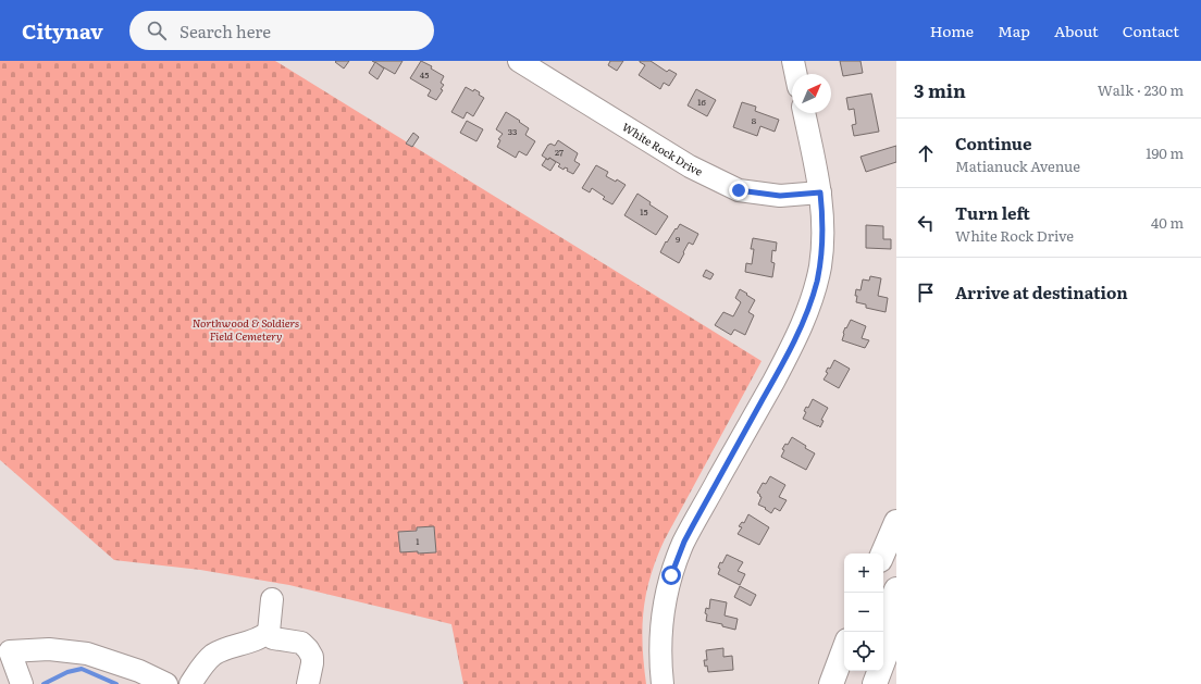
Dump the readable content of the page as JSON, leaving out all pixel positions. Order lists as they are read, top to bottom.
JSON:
{
  "streets": {
    "street": ["White Rock Drive"]
  },
  "parks": ["Northwood & Soldiers Field Cemetery"],
  "house_numbers": [
    "45",
    "16",
    "8",
    "33",
    "27",
    "15",
    "9",
    "1"
  ],
  "north": "top right",
  "page": {
    "header": "Citynav",
    "search": "Search here",
    "nav": [
      "Home",
      "Map",
      "About",
      "Contact"
    ],
    "heading": ["3 min", "Walk · 230 m"],
    "list": [
      ["Continue", "Matianuck Avenue", "190 m"],
      ["Turn left", "White Rock Drive", "40 m"],
      "Arrive at destination"
    ],
    "map_buttons": ["+", "−"]
  }
}
